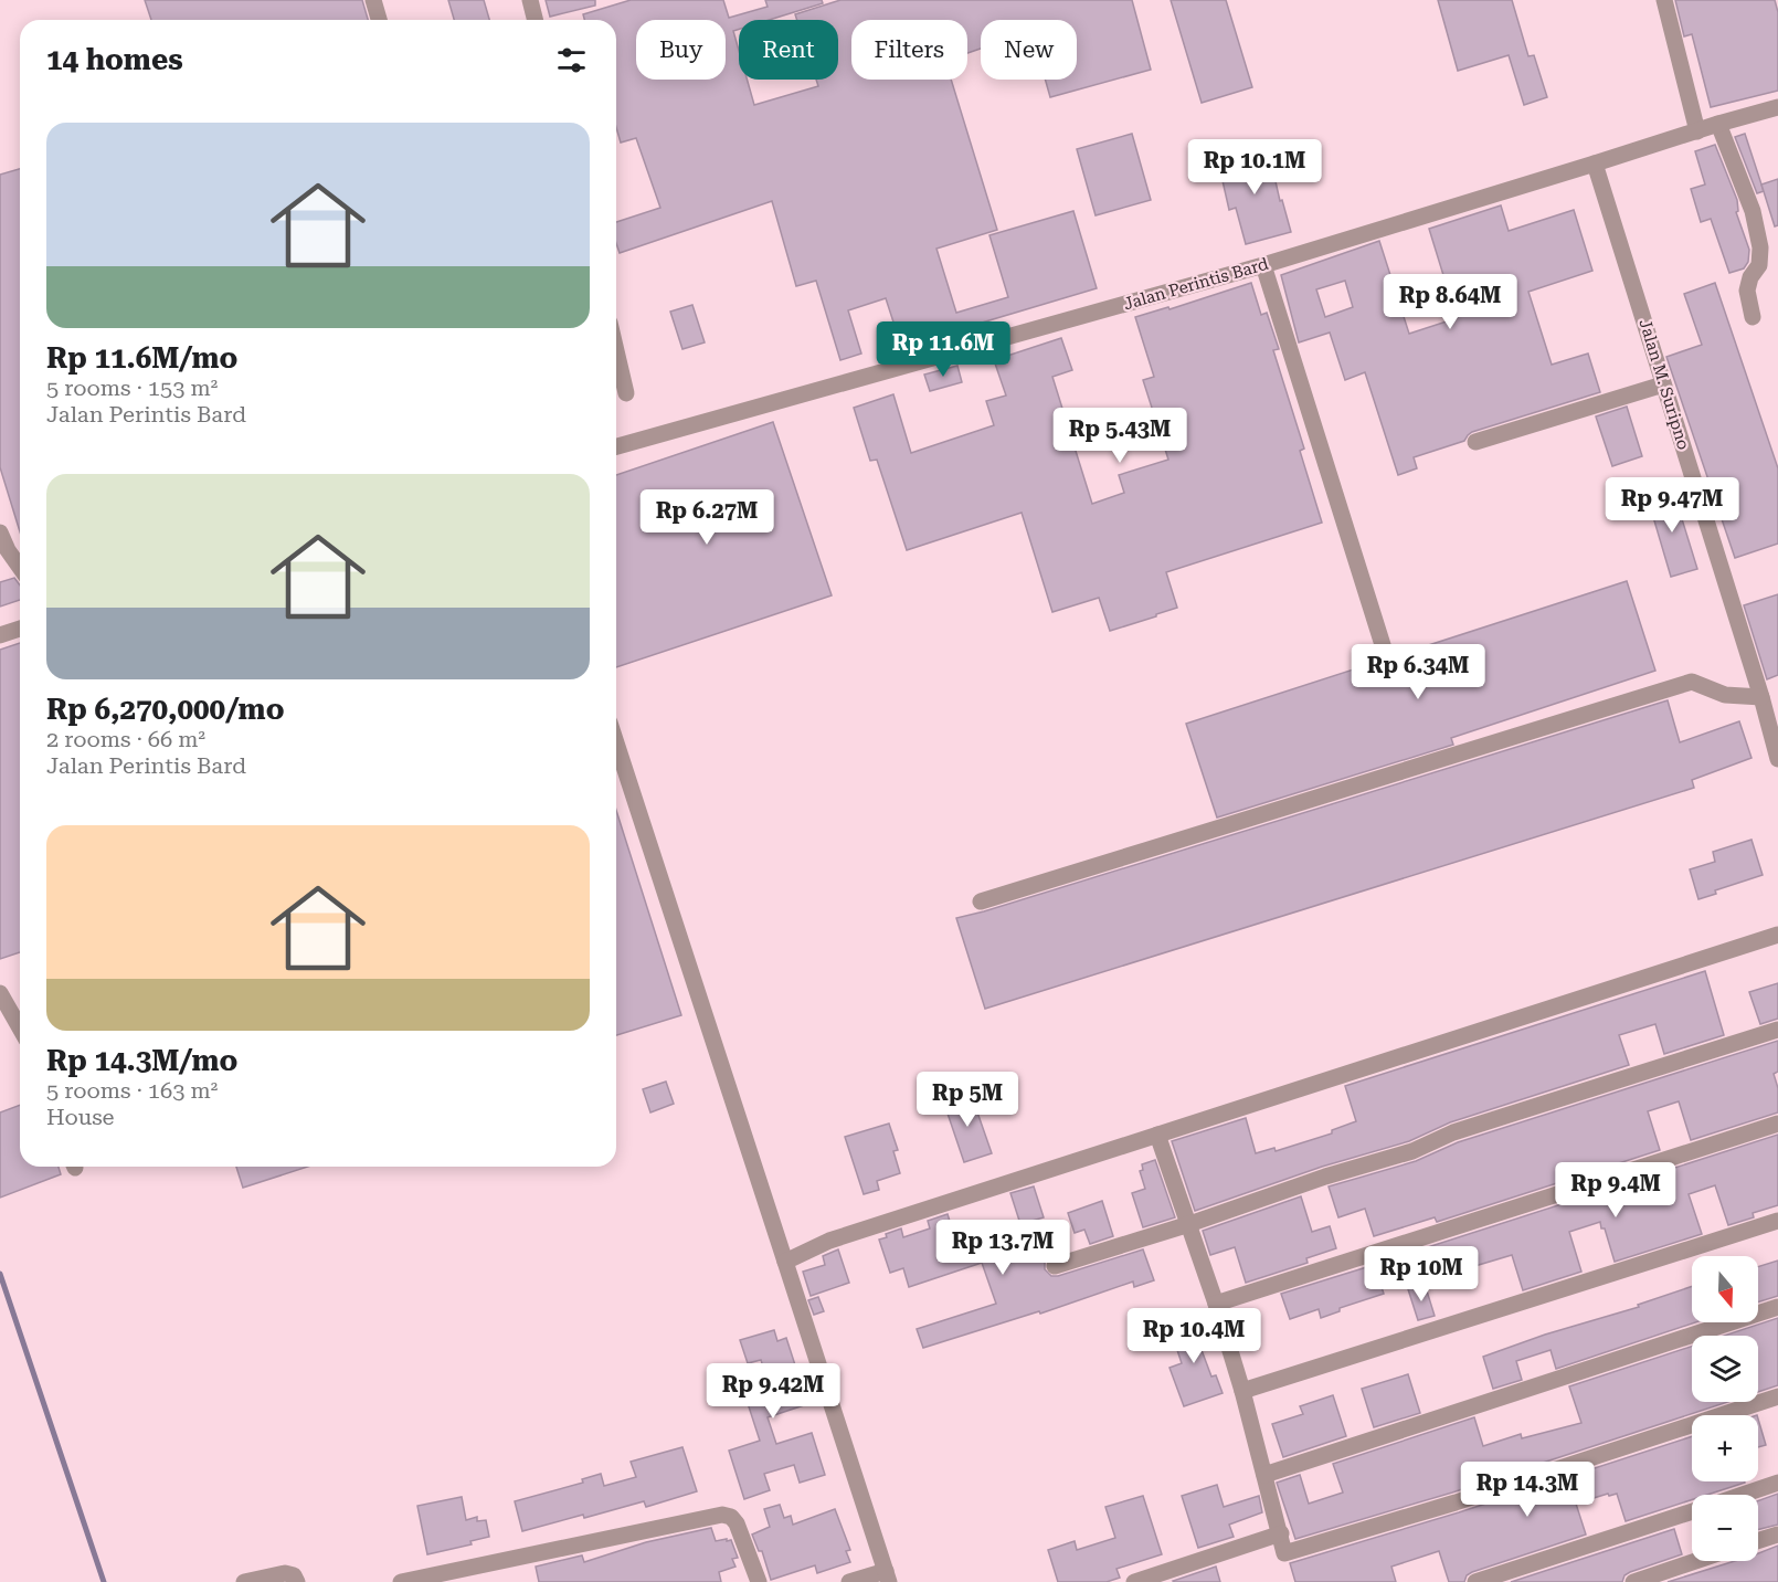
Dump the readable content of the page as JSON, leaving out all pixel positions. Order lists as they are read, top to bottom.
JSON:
{
  "streets": {
    "street": ["Jalan Perintis Bard", "Jalan M. Suripno"]
  },
  "crossings": [
    ["Jalan Perintis Bard", "Jalan M. Suripno"]
  ],
  "north": "bottom",
  "page": {
    "chip": [
      "Buy",
      "Rent",
      "Filters",
      "New"
    ],
    "heading": "14 homes",
    "list": [
      {
        "name": "Rp 11.6M/mo",
        "note": "5 rooms · 153 m² · Jalan Perintis Bard"
      },
      {
        "name": "Rp 6,270,000/mo",
        "note": "2 rooms · 66 m² · Jalan Perintis Bard"
      },
      {
        "name": "Rp 14.3M/mo",
        "note": "5 rooms · 163 m² · House"
      }
    ],
    "price": [
      "Rp 10.1M",
      "Rp 8.64M",
      "Rp 11.6M",
      "Rp 5.43M",
      "Rp 9.47M",
      "Rp 6.27M",
      "Rp 6.34M",
      "Rp 5M",
      "Rp 9.4M",
      "Rp 13.7M",
      "Rp 10M",
      "Rp 10.4M",
      "Rp 9.42M",
      "Rp 14.3M"
    ],
    "map_buttons": ["+", "−"]
  }
}
